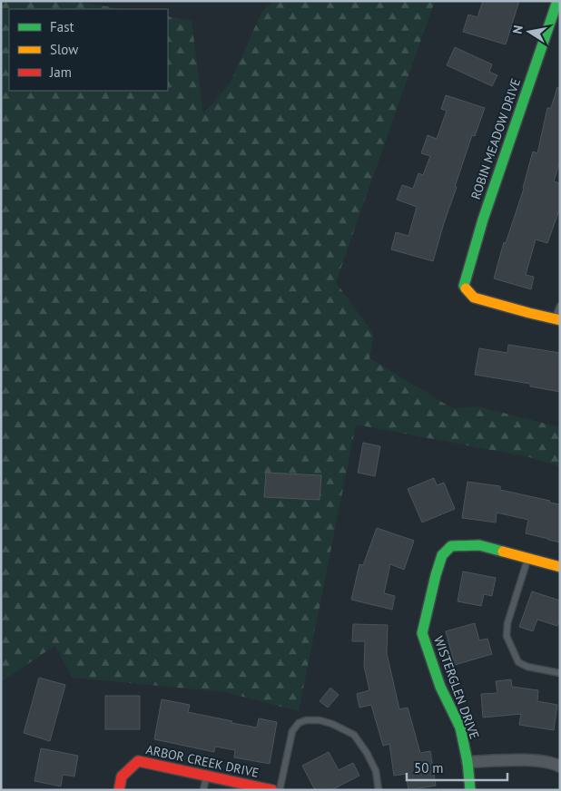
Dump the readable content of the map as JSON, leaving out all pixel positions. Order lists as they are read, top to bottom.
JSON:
{
  "streets": {
    "street": ["ROBIN MEADOW DRIVE", "WISTERGLEN DRIVE", "ARBOR CREEK DRIVE"]
  },
  "legend": ["Fast", "Slow", "Jam"],
  "scale_bar": "50 m",
  "north": "left"
}
